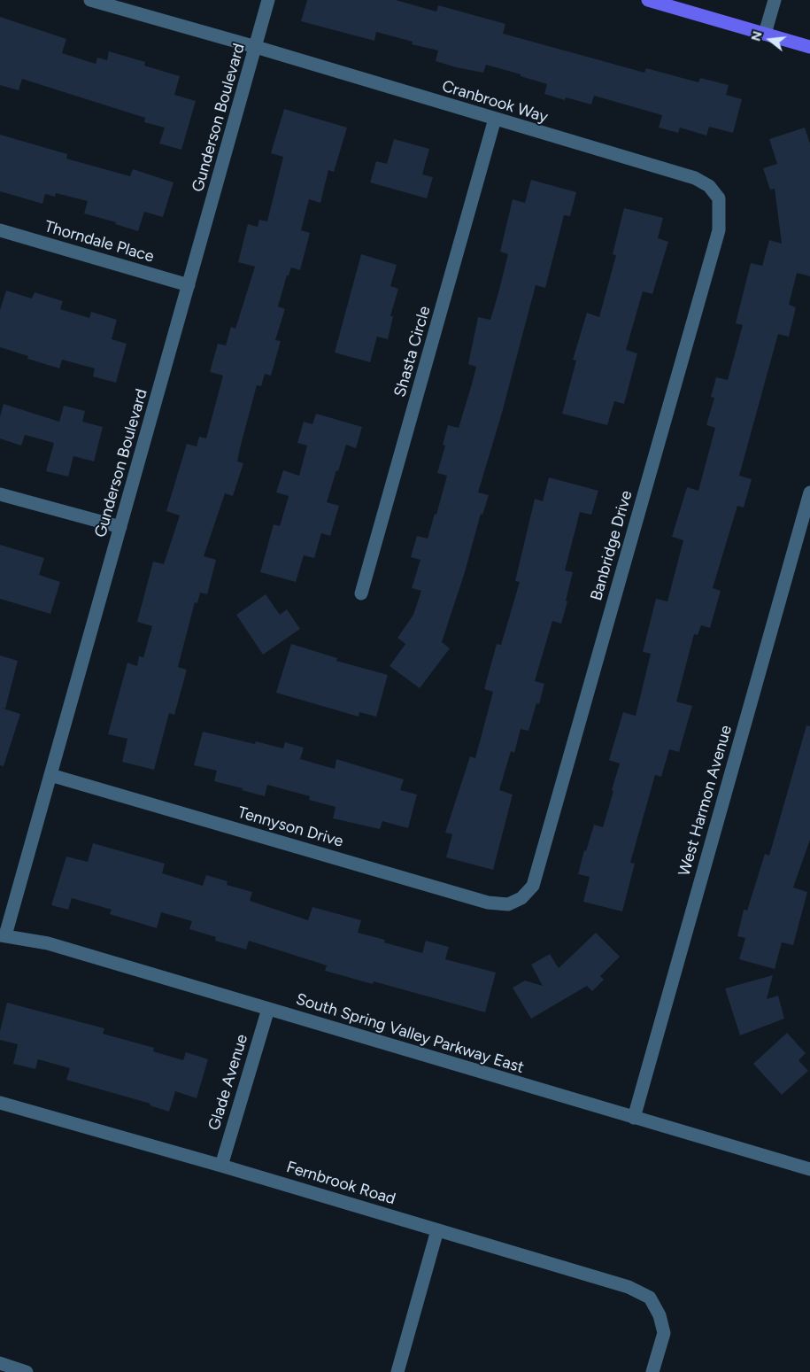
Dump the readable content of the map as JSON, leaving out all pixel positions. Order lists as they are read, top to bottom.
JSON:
{
  "streets": {
    "street": [
      "Cranbrook Way",
      "Gunderson Boulevard",
      "Thorndale Place",
      "Shasta Circle",
      "Banbridge Drive",
      "West Harmon Avenue",
      "Tennyson Drive",
      "South Spring Valley Parkway East",
      "Glade Avenue",
      "Fernbrook Road"
    ]
  },
  "crossings": [
    ["Cranbrook Way", "Gunderson Boulevard"],
    ["Cranbrook Way", "Shasta Circle"],
    ["Cranbrook Way", "Banbridge Drive"],
    ["Gunderson Boulevard", "Thorndale Place"],
    ["Gunderson Boulevard", "Tennyson Drive"],
    ["Gunderson Boulevard", "South Spring Valley Parkway East"],
    ["Banbridge Drive", "Tennyson Drive"],
    ["West Harmon Avenue", "South Spring Valley Parkway East"],
    ["South Spring Valley Parkway East", "Glade Avenue"],
    ["Glade Avenue", "Fernbrook Road"]
  ],
  "north": "left"
}
